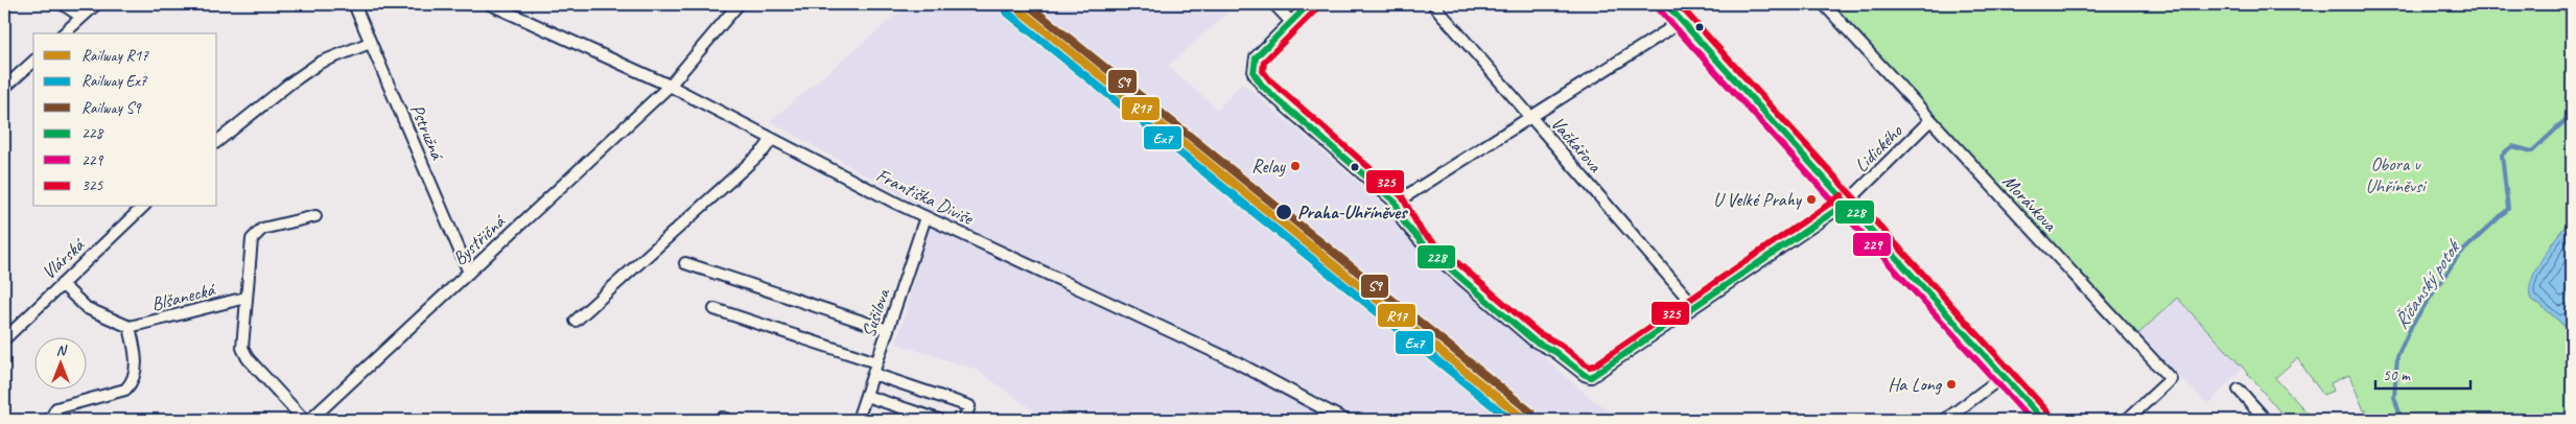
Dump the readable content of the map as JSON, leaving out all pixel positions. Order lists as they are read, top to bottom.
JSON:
{
  "streets": {
    "street": [
      "Pstružná",
      "Vačkářova",
      "Lidického",
      "Františka Diviše",
      "Morávkova",
      "Bystřičná",
      "Vlárská",
      "Blšanecká",
      "Sušilova"
    ]
  },
  "crossings": [
    ["Pstružná", "Bystřičná"],
    ["Vačkářova", "Lidického"],
    ["Lidického", "Morávkova"],
    ["Františka Diviše", "Bystřičná"],
    ["Františka Diviše", "Sušilova"]
  ],
  "water": ["Říčanský potok"],
  "parks": ["Obora v Uhříněvsi"],
  "places": [
    "Relay",
    "U Velké Prahy",
    "Praha-Uhříněves",
    "Ha Long"
  ],
  "lines": [
    "rail line R17",
    "rail line S9",
    "transit line 228",
    "transit line 325",
    "transit line 229",
    "rail line Ex7"
  ],
  "legend": [
    "Railway R17",
    "Railway Ex7",
    "Railway S9",
    "228",
    "229",
    "325"
  ],
  "scale_bar": "50 m",
  "north": "top"
}
